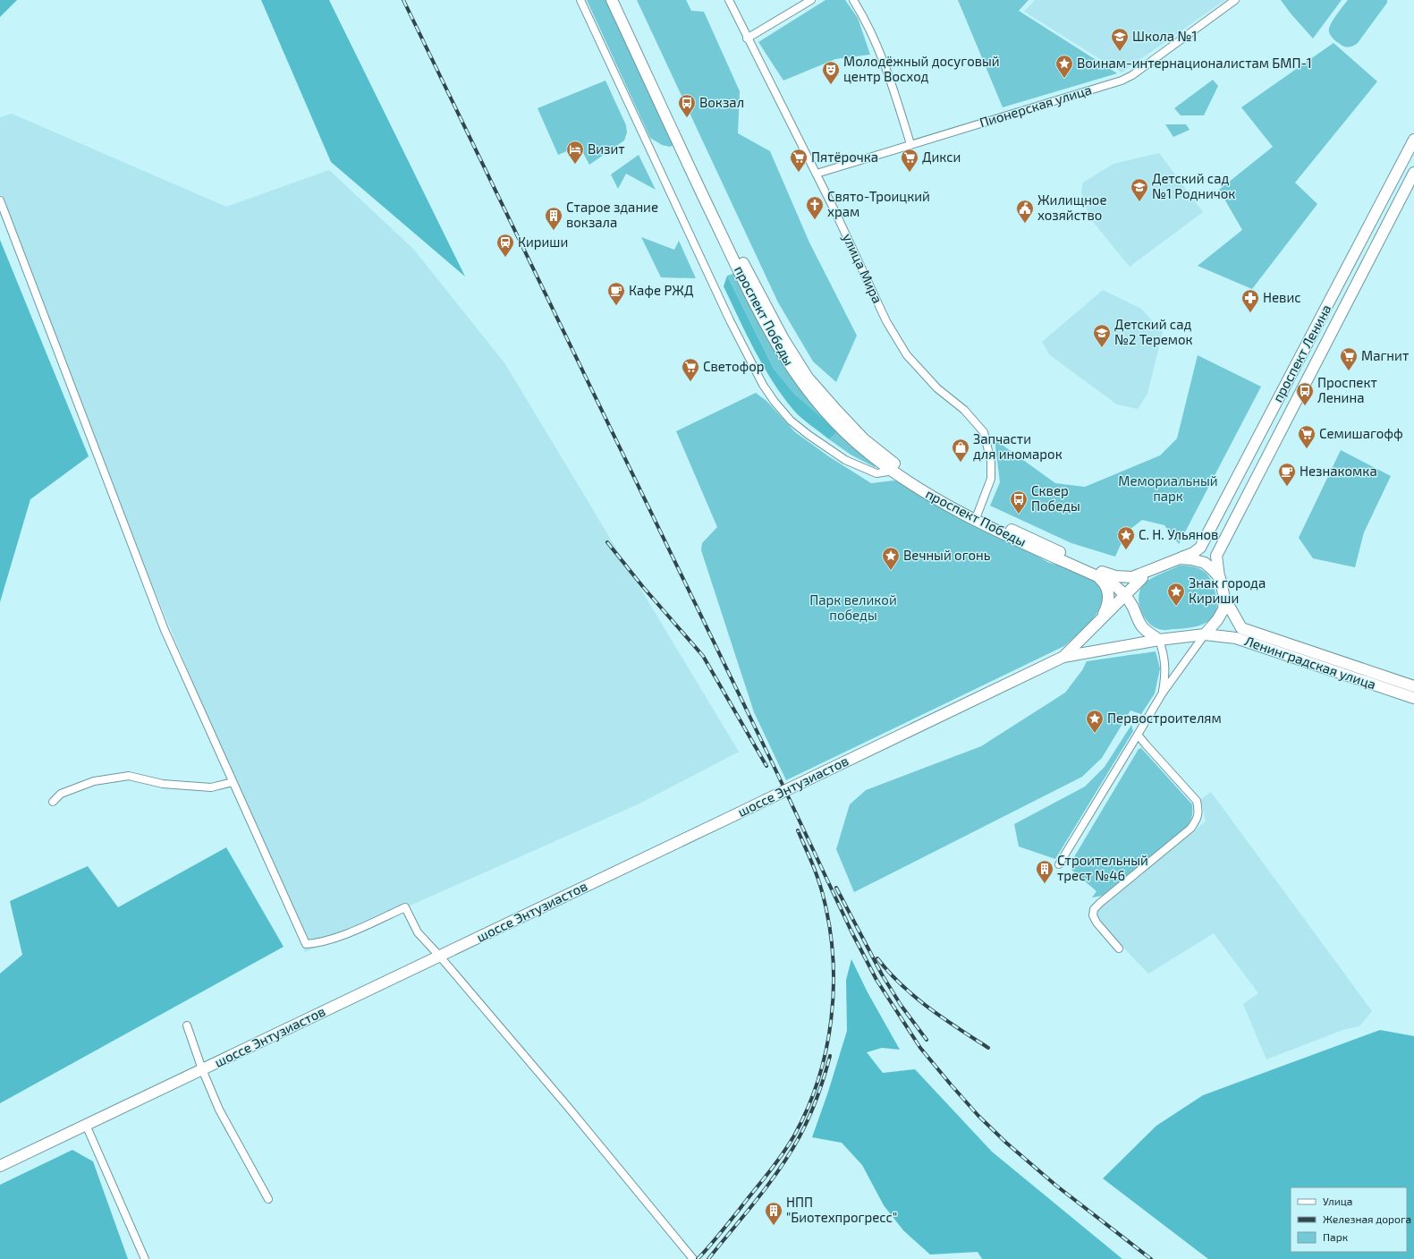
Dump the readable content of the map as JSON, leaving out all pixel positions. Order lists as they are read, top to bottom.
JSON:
{
  "streets": {
    "main road": [
      "проспект Победы",
      "проспект Ленина",
      "Ленинградская улица",
      "шоссе Энтузиастов"
    ],
    "street": ["Пионерская улица", "улица Мира"]
  },
  "crossings": [
    ["Пионерская улица", "улица Мира"],
    ["улица Мира", "проспект Победы"],
    ["проспект Ленина", "Ленинградская улица"]
  ],
  "parks": ["Мемориальный парк", "Парк великой победы"],
  "places": {
    "school or university": ["Школа №1", "Детский сад №1 Родничок", "Детский сад №2 Теремок"],
    "place": [
      "Воинам-интернационалистам БМП-1",
      "С. Н. Ульянов",
      "Вечный огонь",
      "Знак города Кириши",
      "Первостроителям"
    ],
    "theatre": ["Молодёжный досуговый центр Восход"],
    "bus stop": ["Вокзал", "Проспект Ленина", "Сквер Победы"],
    "hotel": ["Визит"],
    "supermarket": [
      "Пятёрочка",
      "Дикси",
      "Магнит",
      "Светофор",
      "Семишагофф"
    ],
    "church": ["Свято-Троицкий храм"],
    "public building": ["Жилищное хозяйство"],
    "building": ["Старое здание вокзала", "Строительный трест №46", "НПП \"Биотехпрогресс\""],
    "station": ["Кириши"],
    "cafe": ["Кафе РЖД", "Незнакомка"],
    "pharmacy": ["Невис"],
    "shop": ["Запчасти для иномарок"]
  },
  "legend": ["Улица", "Железная дорога", "Парк"]
}
